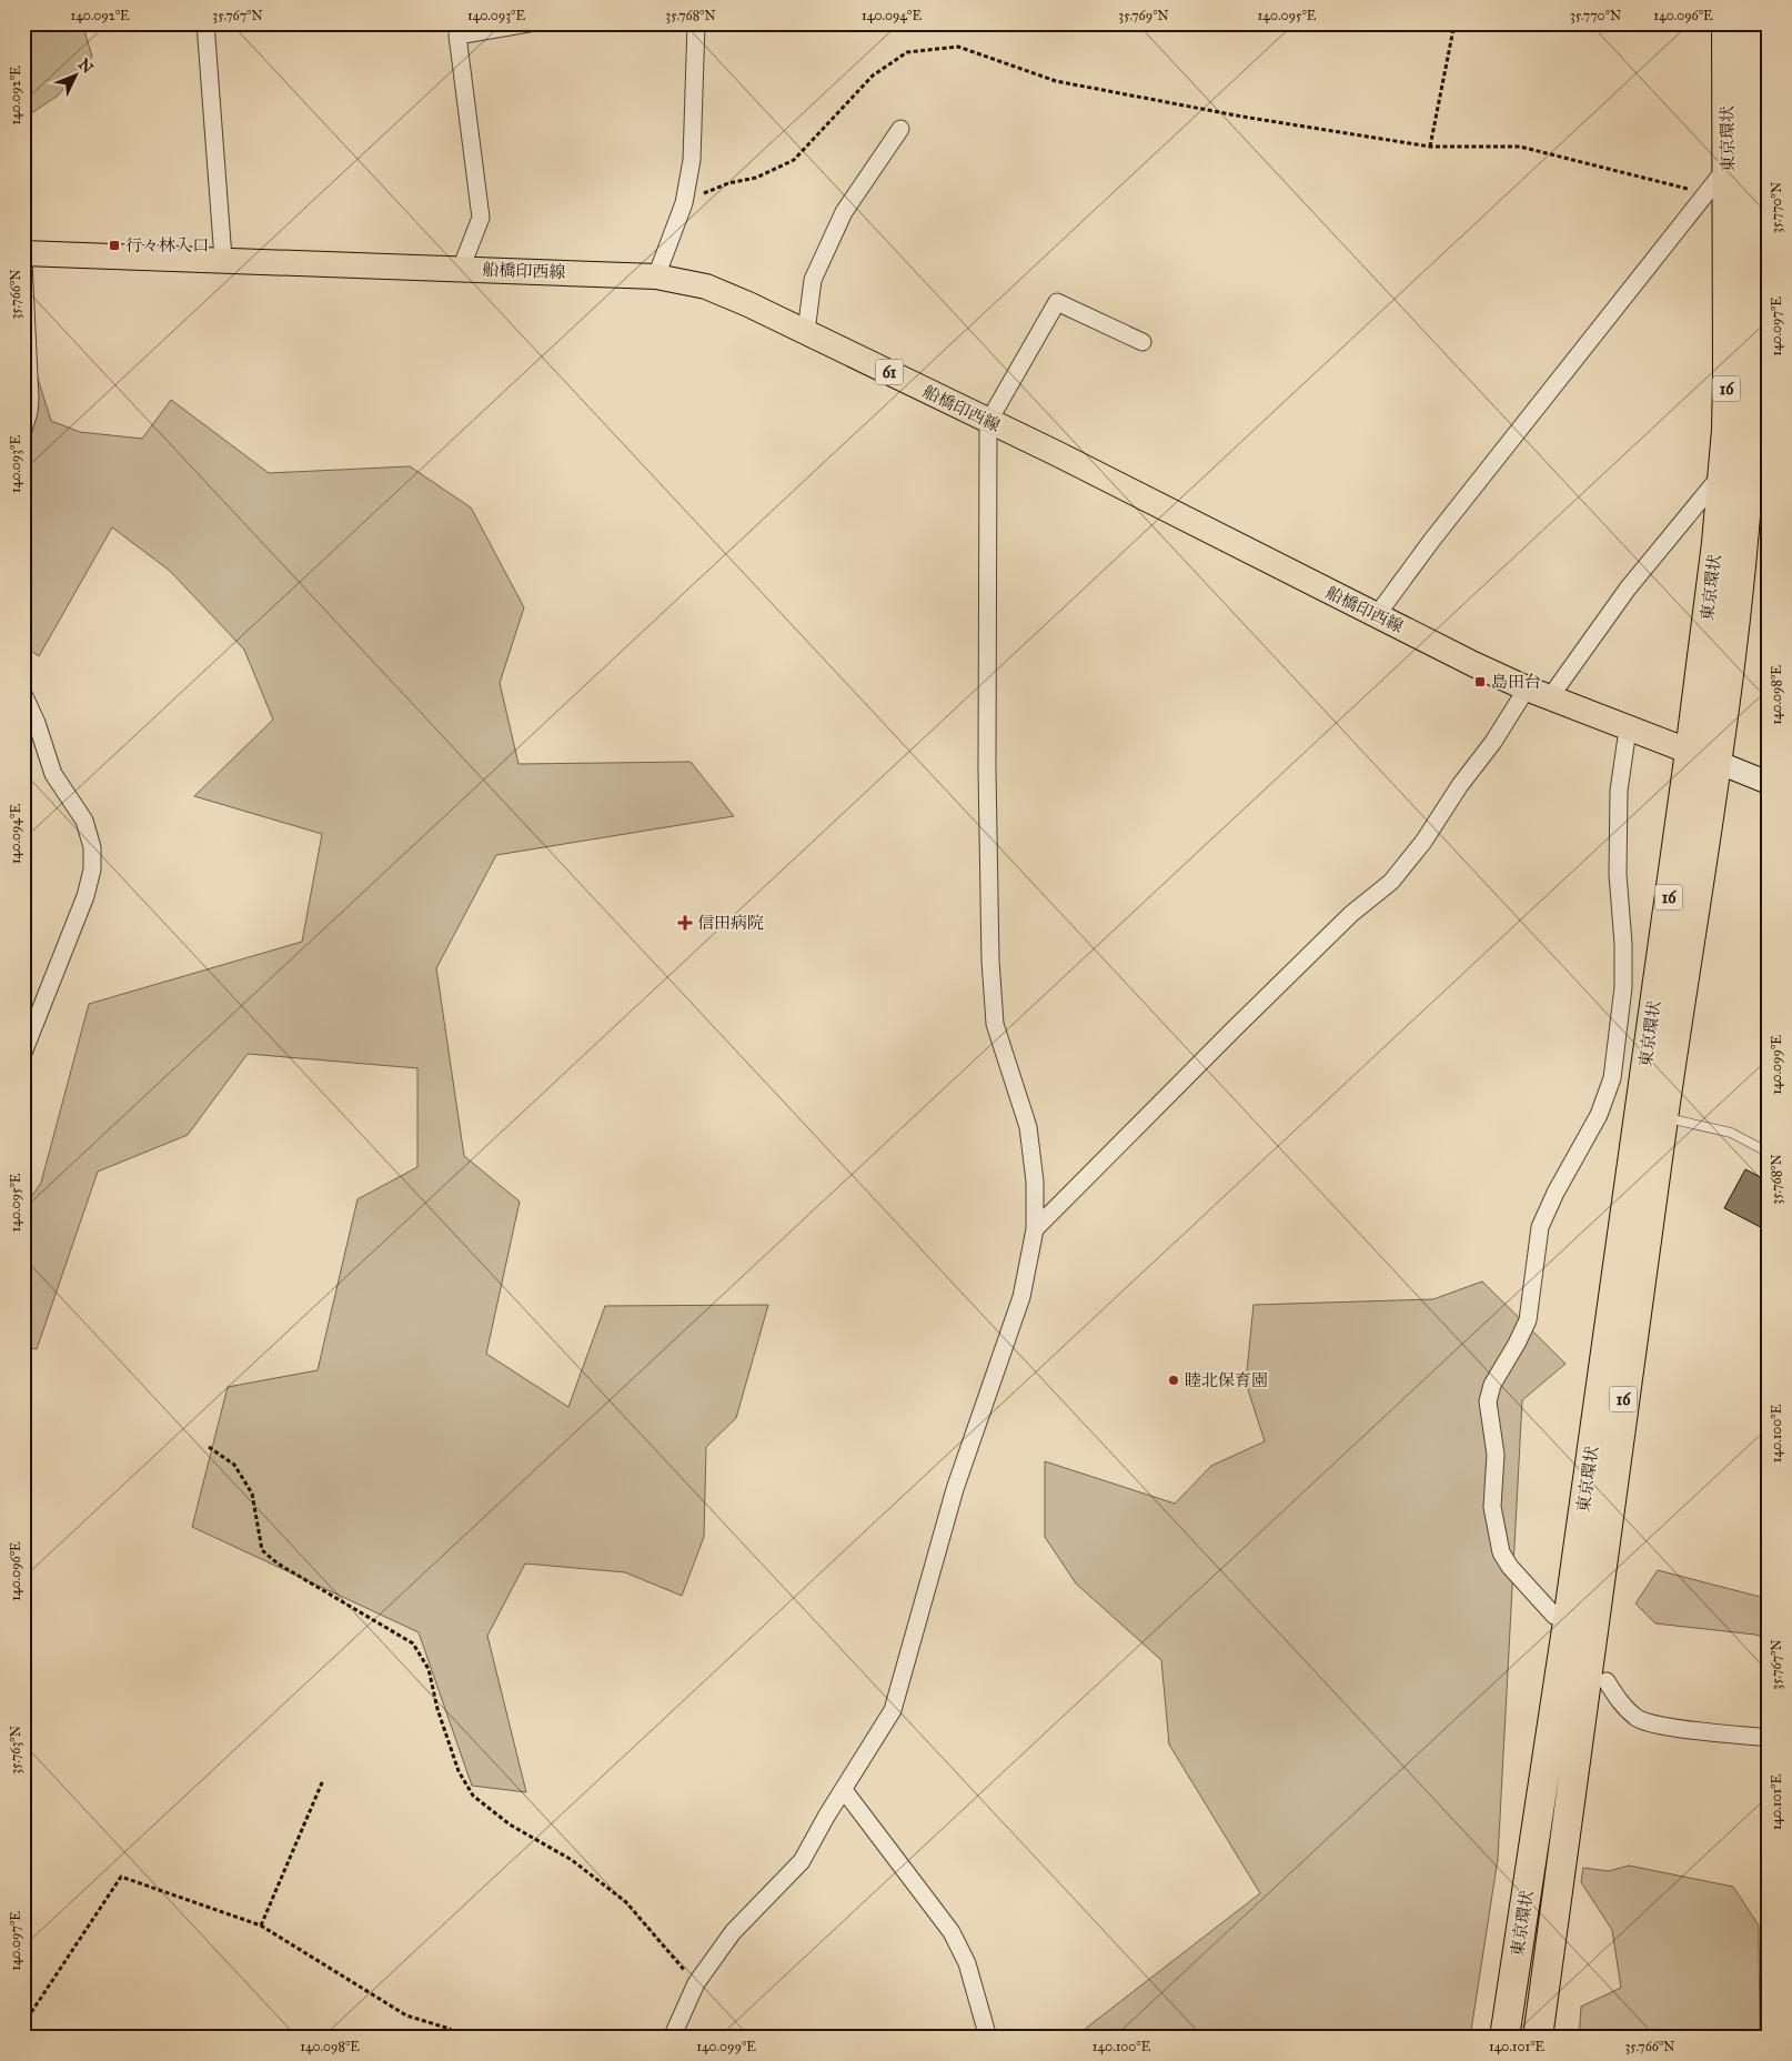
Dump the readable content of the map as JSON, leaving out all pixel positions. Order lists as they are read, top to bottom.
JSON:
{
  "streets": {
    "highway": ["東京環状", "16"],
    "main road": ["船橋印西線", "61"]
  },
  "crossings": [
    ["東京環状", "船橋印西線"]
  ],
  "places": {
    "transit": ["行々林入口", "島田台"],
    "health": ["信田病院"],
    "other": ["睦北保育園"]
  },
  "north": "top right",
  "coordinates": [
    "140.092°E",
    "35.767°N",
    "140.093°E",
    "35.768°N",
    "140.094°E",
    "35.769°N",
    "140.095°E",
    "35.770°N",
    "140.096°E",
    "35.766°N",
    "140.097°E",
    "140.098°E",
    "140.099°E",
    "140.100°E",
    "35.763°N",
    "140.101°E"
  ]
}
